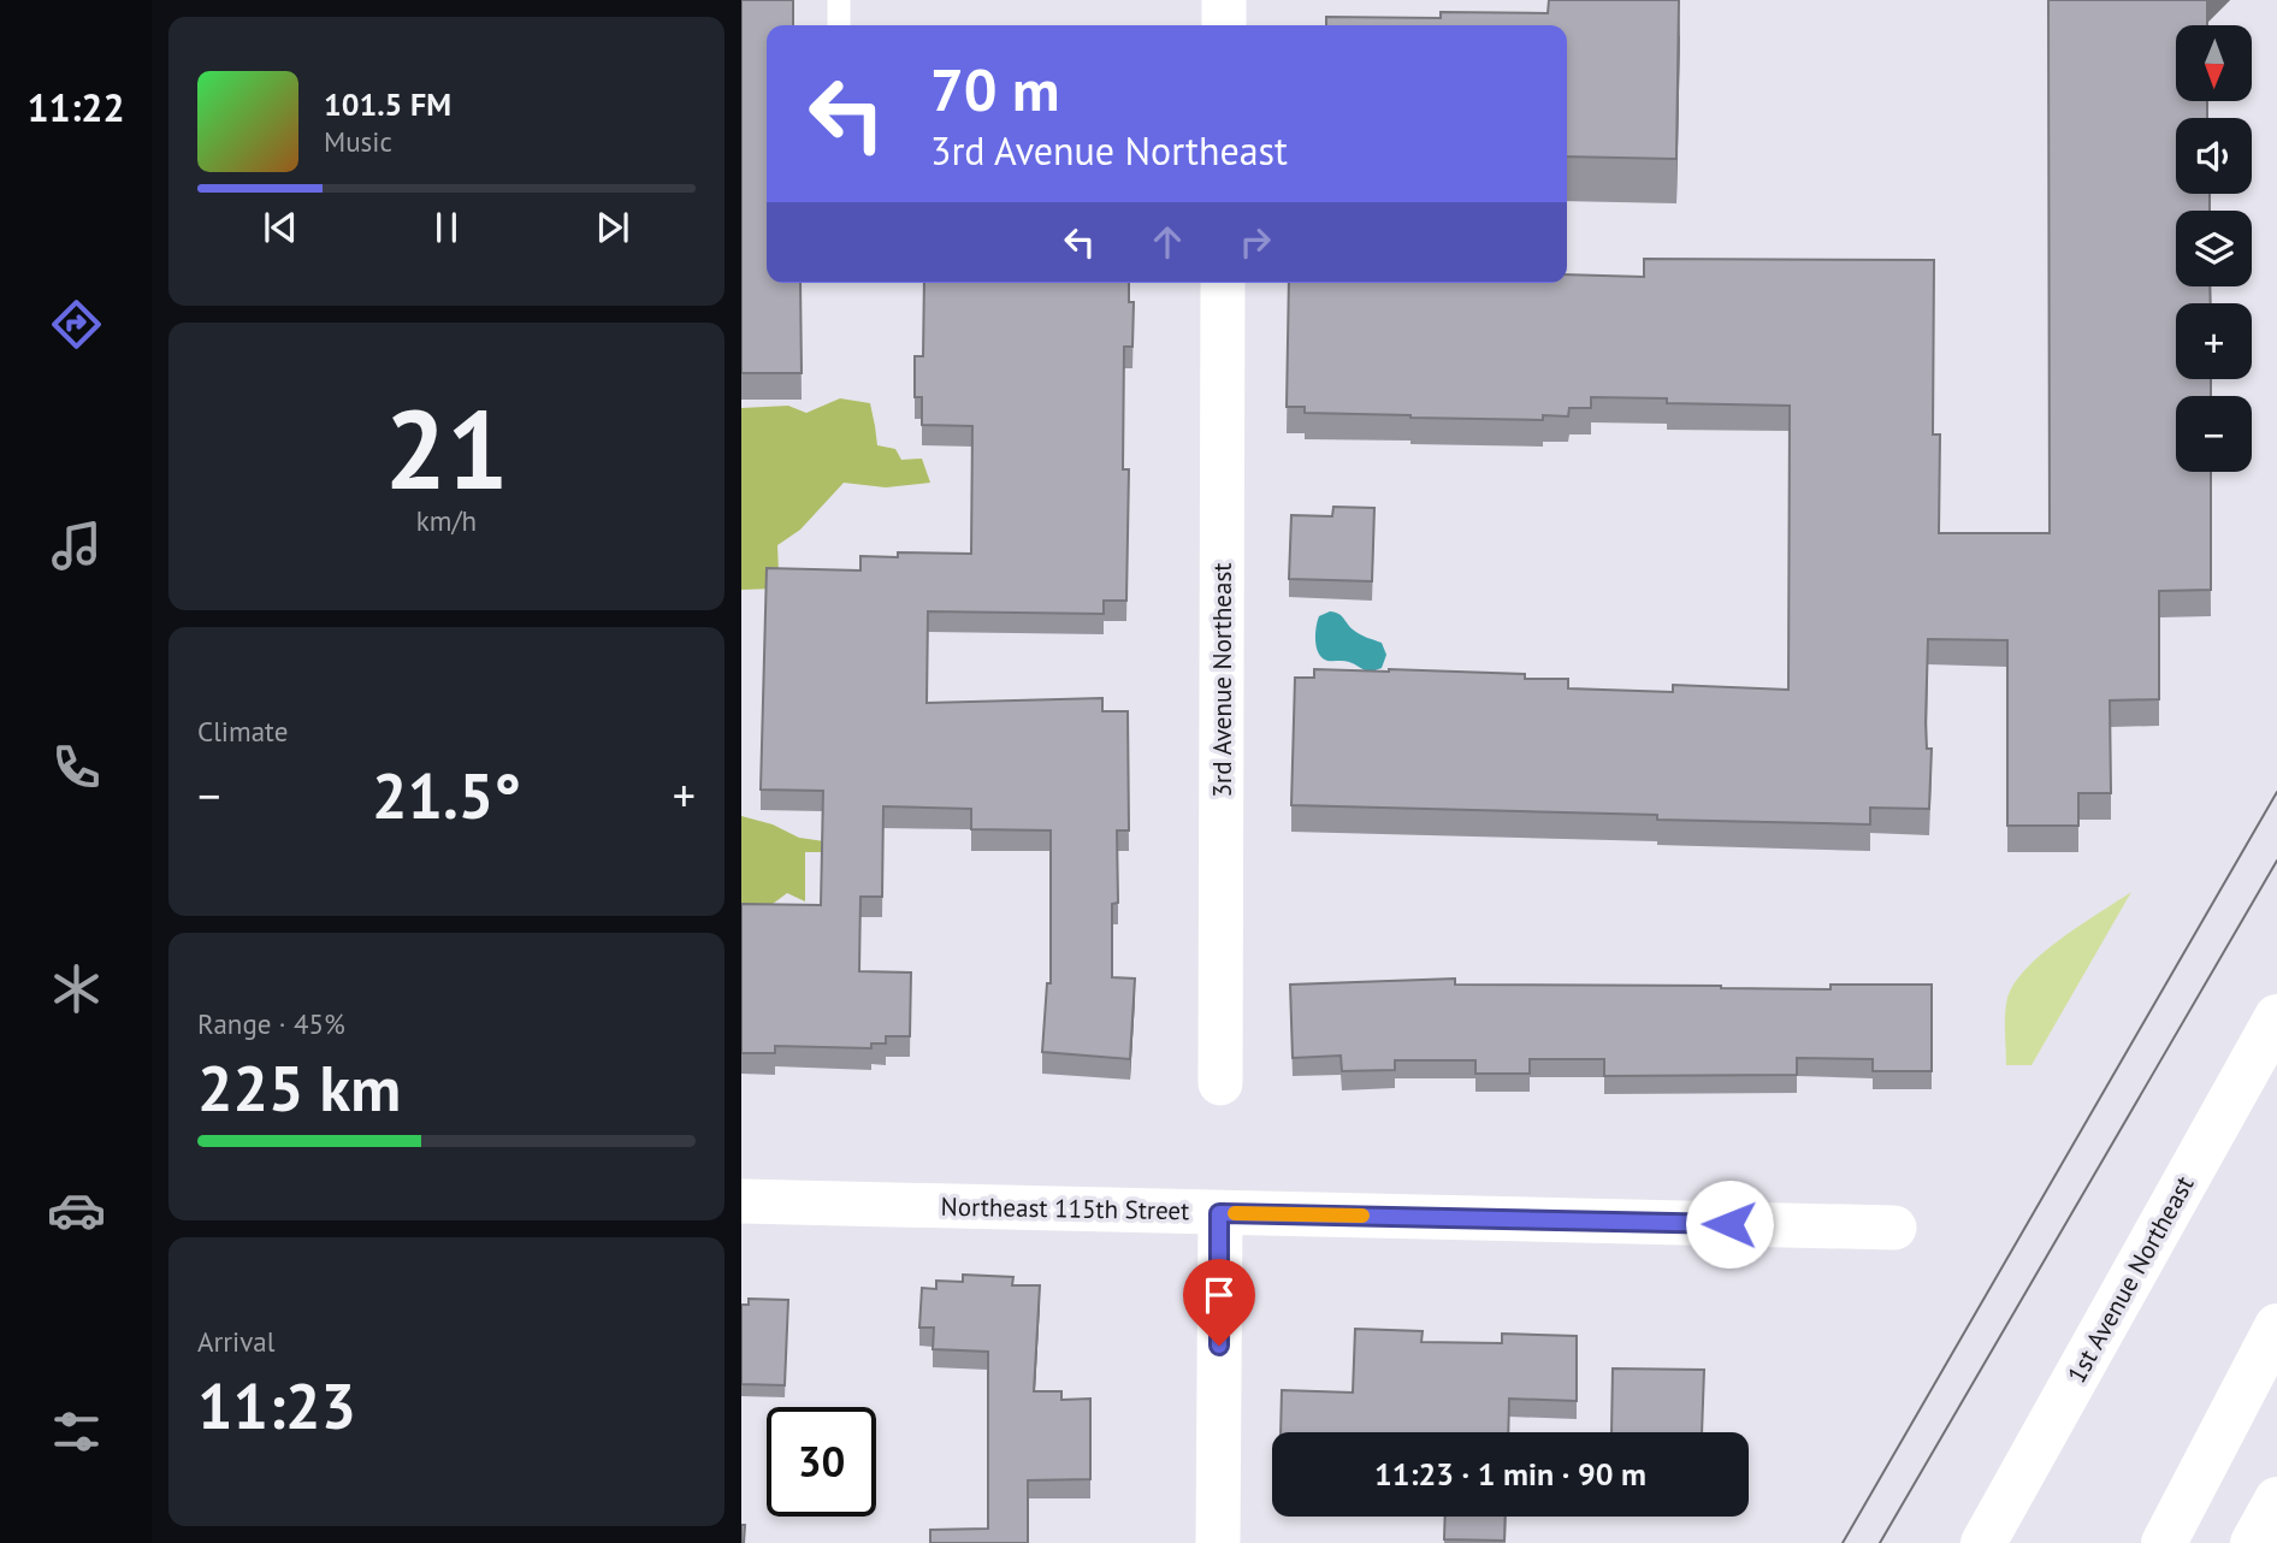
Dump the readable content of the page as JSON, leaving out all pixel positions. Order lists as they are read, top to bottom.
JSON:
{
  "streets": {
    "main road": ["1st Avenue Northeast"],
    "street": ["3rd Avenue Northeast", "Northeast 115th Street"]
  },
  "north": "bottom",
  "page": {
    "tabs": "11:22",
    "map_buttons": ["+", "−"],
    "turn": ["70 m", "3rd Avenue Northeast"],
    "song": ["101.5 FM", "Music"],
    "tile": [
      ["21", "km/h"],
      "Climate",
      ["Range · 45%", "225 km"],
      ["Arrival", "11:23"]
    ],
    "heat": ["−", "21.5°", "+"],
    "limit": "30",
    "trip": "11:23 · 1 min · 90 m"
  }
}
